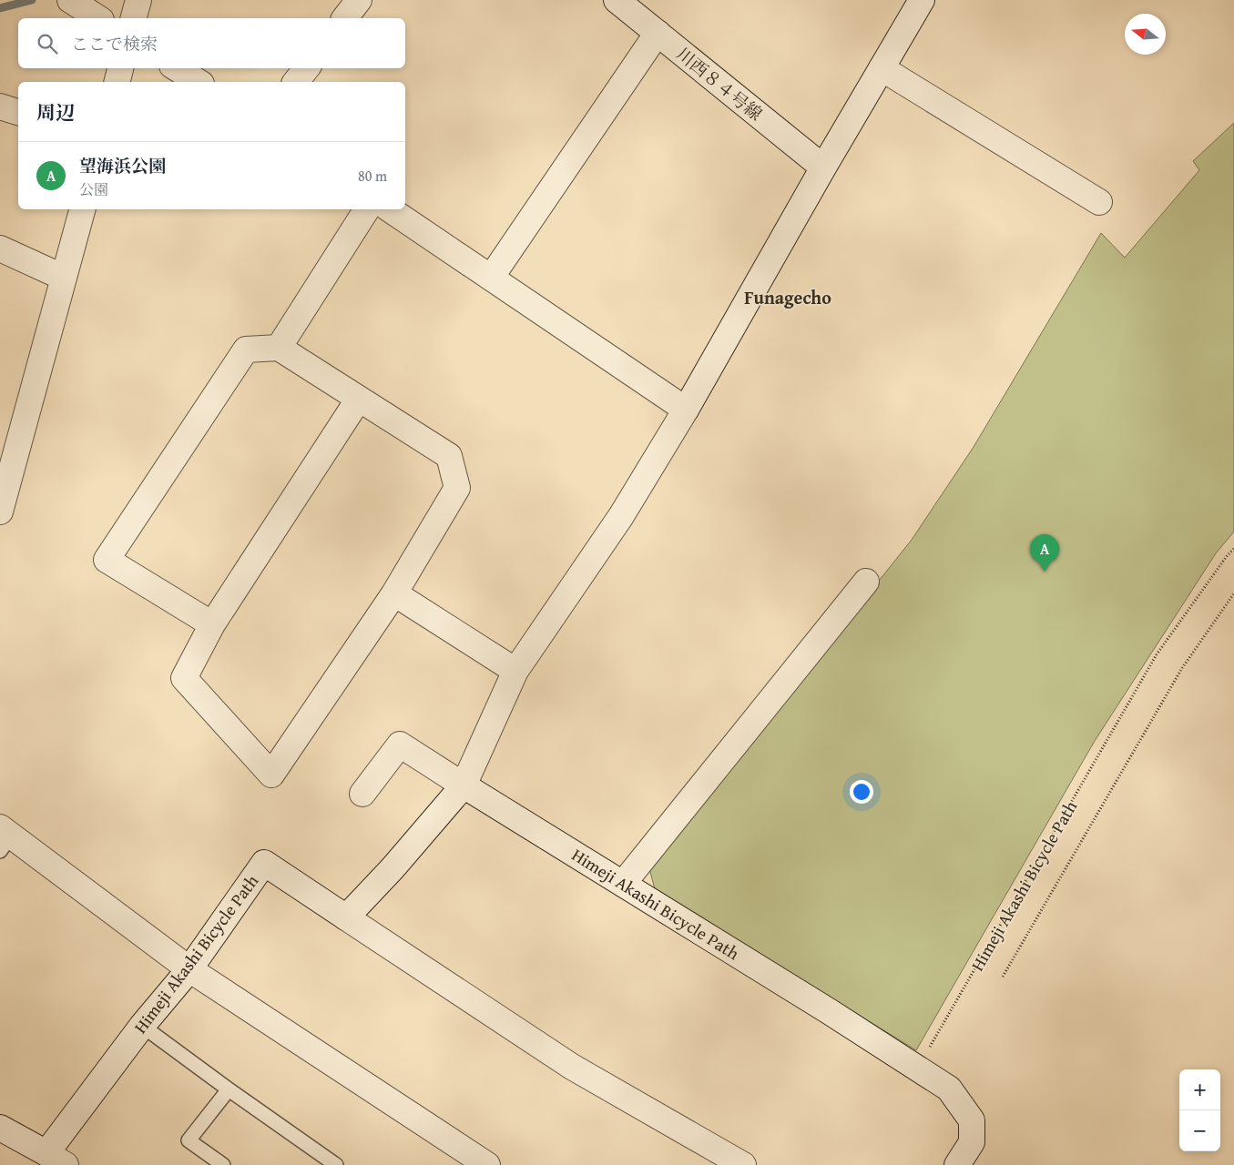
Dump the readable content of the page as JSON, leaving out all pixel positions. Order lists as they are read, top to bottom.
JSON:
{
  "streets": {
    "street": ["川西８４号線", "Himeji Akashi Bicycle Path"]
  },
  "districts": ["Funagecho"],
  "north": "left",
  "page": {
    "search": "ここで検索",
    "heading": "周辺",
    "list": [
      {
        "mark": "A",
        "name": "望海浜公園",
        "note": "公園",
        "value": "80 m"
      }
    ],
    "pins": "A",
    "map_buttons": ["+", "−"]
  }
}
